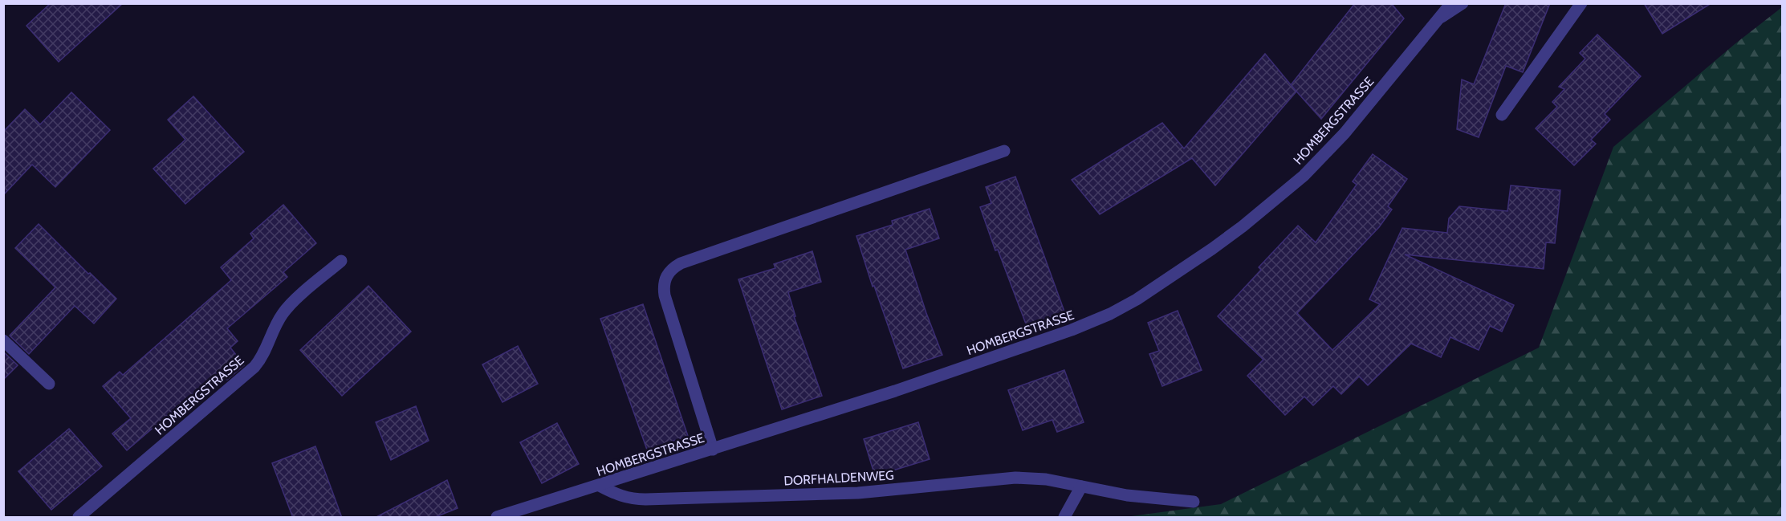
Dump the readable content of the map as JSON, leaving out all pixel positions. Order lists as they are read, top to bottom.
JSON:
{
  "streets": {
    "street": ["HOMBERGSTRASSE", "DORFHALDENWEG"]
  },
  "crossings": [
    ["HOMBERGSTRASSE", "DORFHALDENWEG"]
  ]
}
